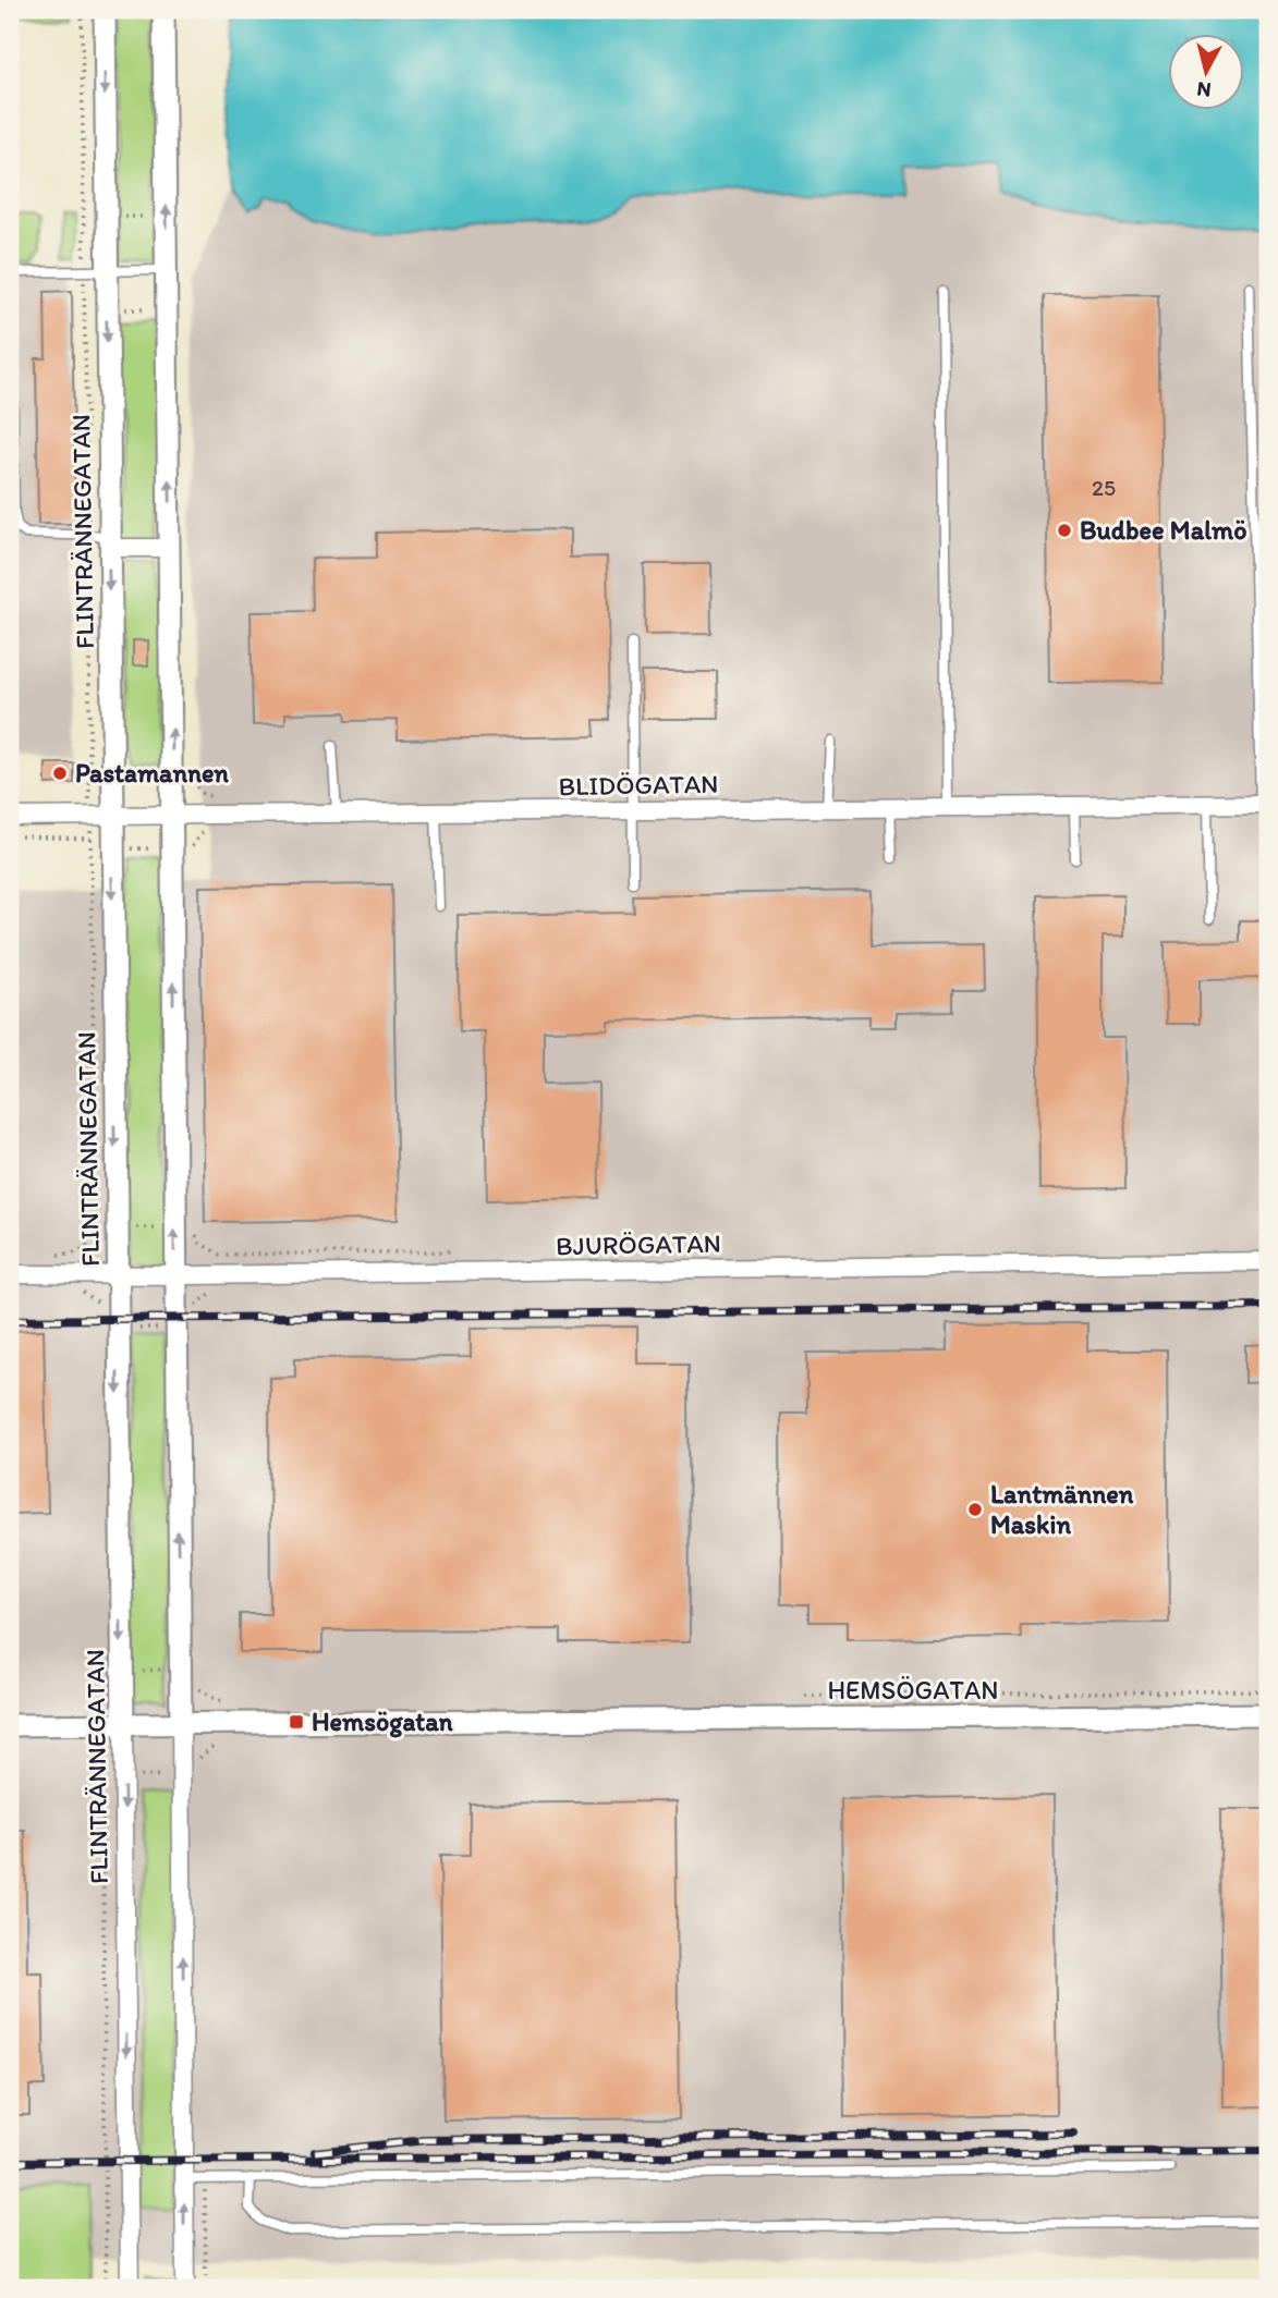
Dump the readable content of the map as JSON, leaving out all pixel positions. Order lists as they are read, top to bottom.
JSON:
{
  "streets": {
    "street": [
      "FLINTRÄNNEGATAN",
      "BLIDÖGATAN",
      "BJURÖGATAN",
      "HEMSÖGATAN"
    ]
  },
  "crossings": [
    ["FLINTRÄNNEGATAN", "BLIDÖGATAN"],
    ["FLINTRÄNNEGATAN", "BJURÖGATAN"],
    ["FLINTRÄNNEGATAN", "HEMSÖGATAN"]
  ],
  "places": {
    "other": ["Budbee Malmö", "Pastamannen", "Lantmännen Maskin"],
    "transit": ["Hemsögatan"]
  },
  "house_numbers": ["25"],
  "north": "bottom"
}
